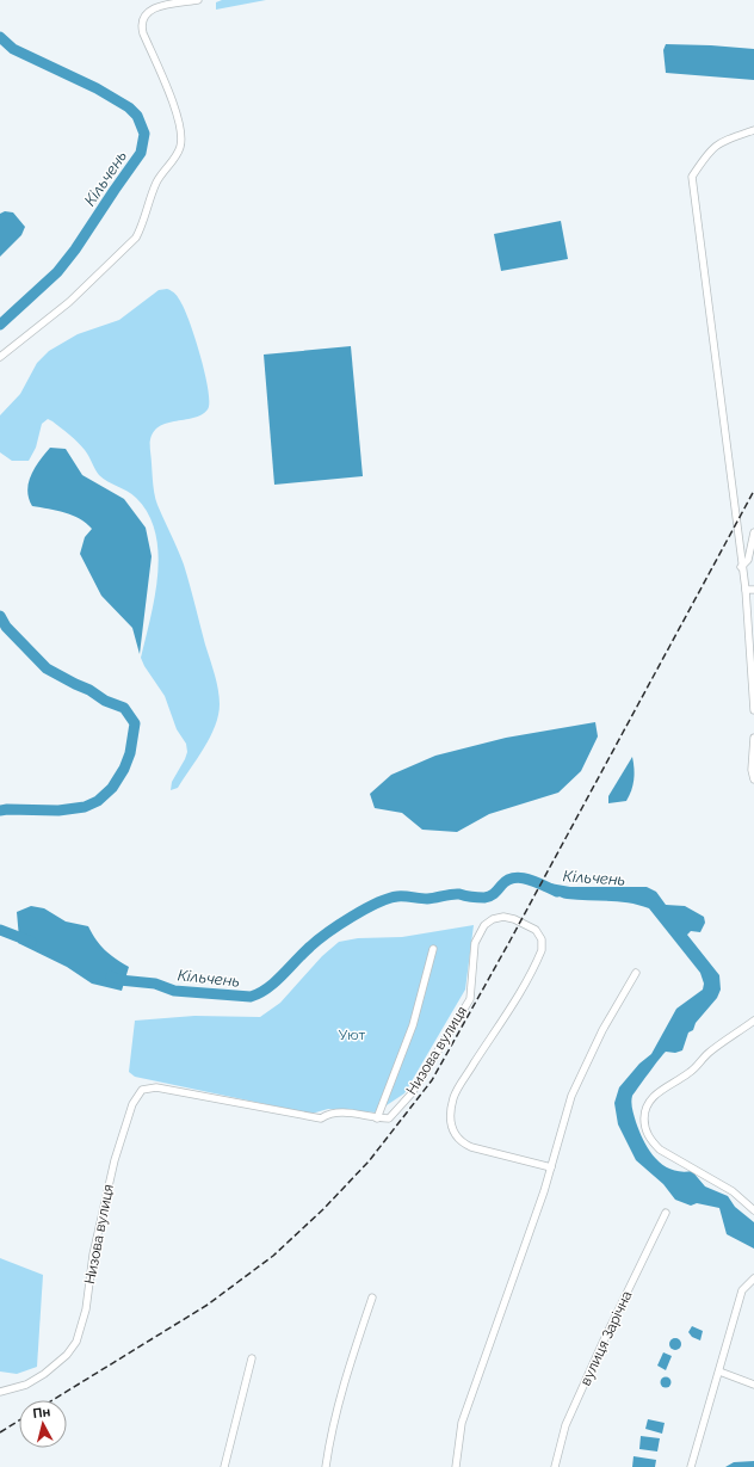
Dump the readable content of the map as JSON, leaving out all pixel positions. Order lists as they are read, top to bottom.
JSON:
{
  "streets": {
    "street": ["Низова вулиця", "вулиця Зарічна"]
  },
  "water": ["Кільчень"],
  "parks": ["Уют"],
  "north": "top"
}
